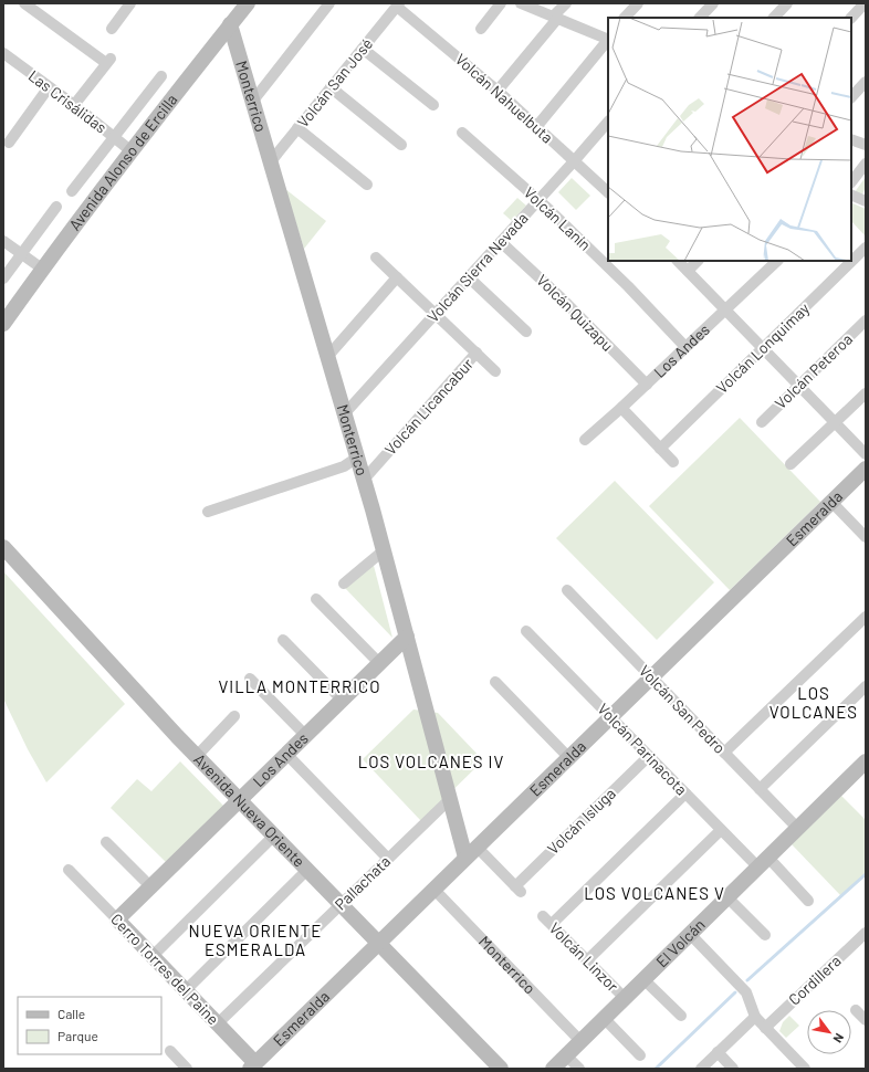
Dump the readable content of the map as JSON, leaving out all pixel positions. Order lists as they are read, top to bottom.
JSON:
{
  "streets": {
    "street": [
      "Volcán San José",
      "Monterrico",
      "Volcán Nahuelbuta",
      "Las Crisálidas",
      "Avenida Alonso de Ercilla",
      "Volcán Lanín",
      "Volcán Sierra Nevada",
      "Volcán Quizapu",
      "Volcán Lonquimay",
      "Los Andes",
      "Volcán Peteroa",
      "Volcán Licancabur",
      "Esmeralda",
      "Volcán San Pedro",
      "Volcán Parinacota",
      "Avenida Nueva Oriente",
      "Volcán Isluga",
      "Pallachata",
      "El Volcán",
      "Volcán Linzor",
      "Cerro Torres del Paine",
      "Cordillera"
    ]
  },
  "crossings": [
    ["Volcán San José", "Monterrico"],
    ["Volcán San José", "Volcán Nahuelbuta"],
    ["Monterrico", "Avenida Alonso de Ercilla"],
    ["Monterrico", "Volcán Sierra Nevada"],
    ["Monterrico", "Los Andes"],
    ["Monterrico", "Volcán Licancabur"],
    ["Monterrico", "Esmeralda"],
    ["Monterrico", "Volcán Isluga"],
    ["Monterrico", "Pallachata"],
    ["Monterrico", "El Volcán"],
    ["Volcán Nahuelbuta", "Volcán Sierra Nevada"],
    ["Las Crisálidas", "Avenida Alonso de Ercilla"],
    ["Volcán Lanín", "Volcán Sierra Nevada"],
    ["Volcán Lanín", "Los Andes"],
    ["Volcán Sierra Nevada", "Volcán Quizapu"],
    ["Volcán Quizapu", "Los Andes"],
    ["Los Andes", "Avenida Nueva Oriente"],
    ["Los Andes", "Cerro Torres del Paine"],
    ["Esmeralda", "Volcán San Pedro"],
    ["Esmeralda", "Volcán Parinacota"],
    ["Esmeralda", "Avenida Nueva Oriente"],
    ["Esmeralda", "Volcán Isluga"],
    ["Esmeralda", "Cerro Torres del Paine"],
    ["Volcán San Pedro", "El Volcán"],
    ["Volcán Parinacota", "Volcán Isluga"],
    ["Volcán Parinacota", "El Volcán"],
    ["Avenida Nueva Oriente", "Pallachata"],
    ["Pallachata", "Cerro Torres del Paine"],
    ["El Volcán", "Volcán Linzor"]
  ],
  "districts": [
    "VILLA MONTERRICO",
    "LOS VOLCANES",
    "LOS VOLCANES IV",
    "LOS VOLCANES V",
    "NUEVA ORIENTE ESMERALDA"
  ],
  "legend": ["Calle", "Parque"],
  "north": "bottom right"
}
